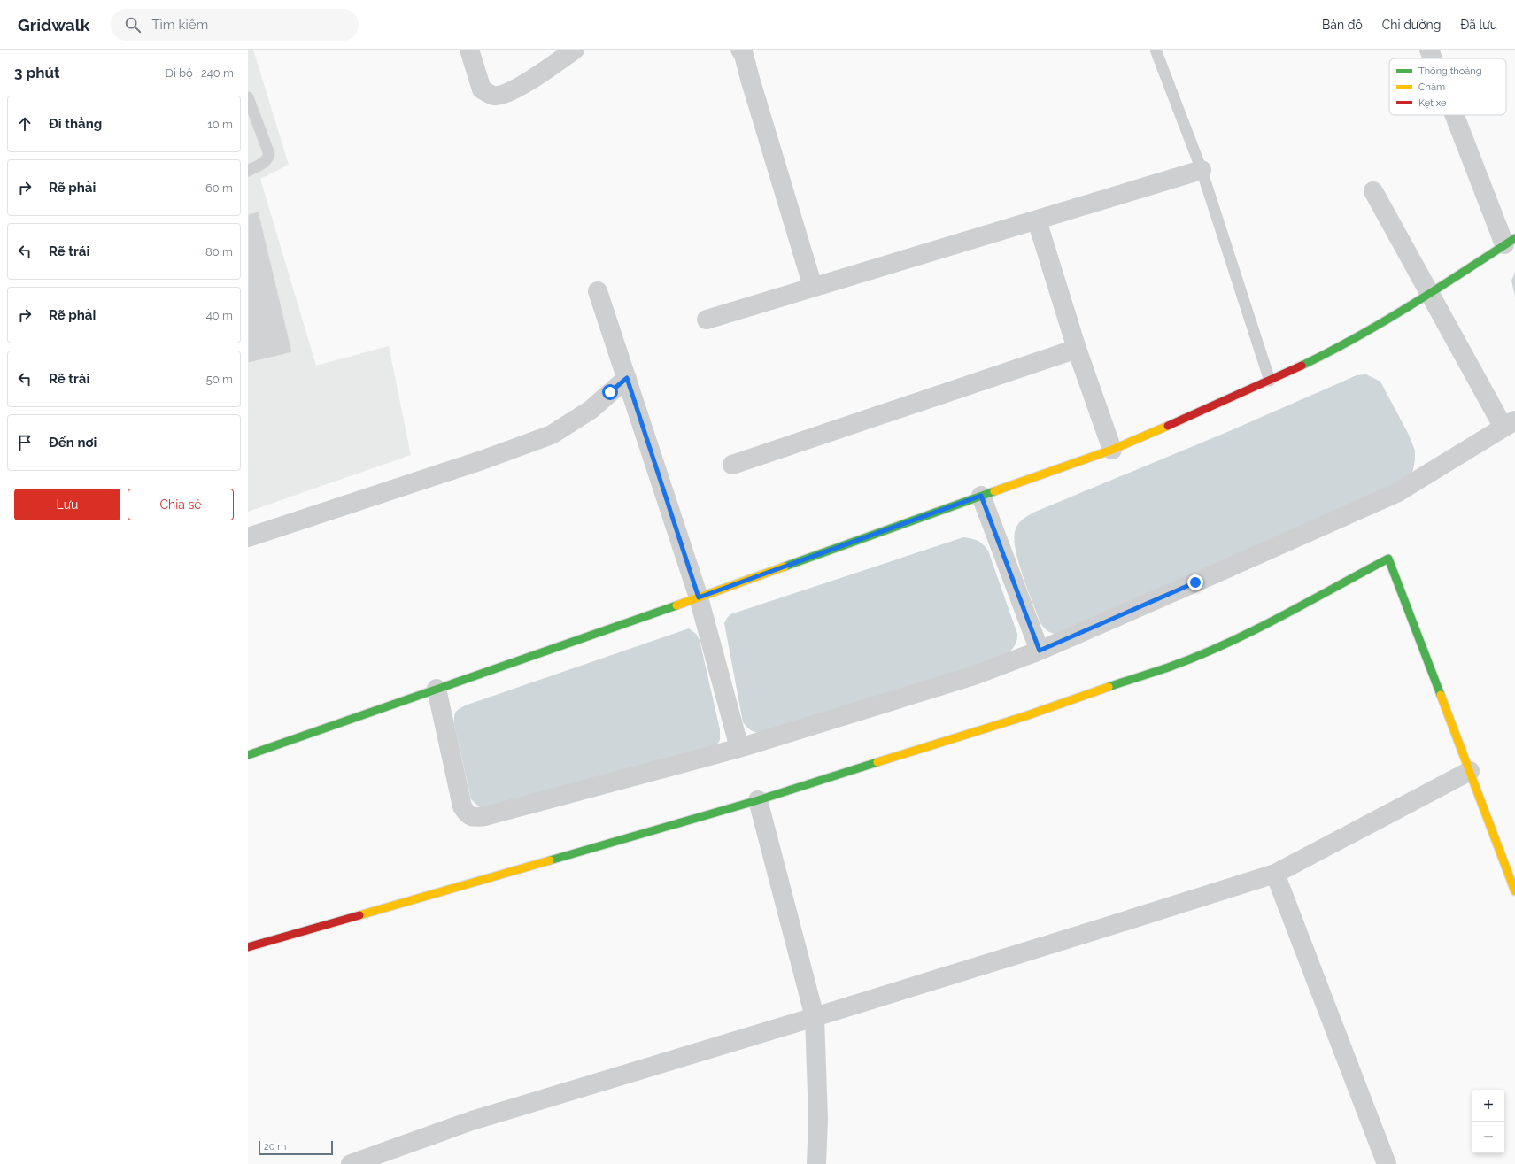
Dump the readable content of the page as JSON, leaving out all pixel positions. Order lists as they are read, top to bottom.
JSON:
{
  "legend": ["Thông thoáng", "Chậm", "Kẹt xe"],
  "scale_bar": "20 m",
  "page": {
    "header": "Gridwalk",
    "search": "Tìm kiếm",
    "nav": ["Bản đồ", "Chỉ đường", "Đã lưu"],
    "heading": ["3 phút", "Đi bộ · 240 m"],
    "list": [
      ["Đi thẳng", "10 m"],
      ["Rẽ phải", "60 m"],
      ["Rẽ trái", "80 m"],
      ["Rẽ phải", "40 m"],
      ["Rẽ trái", "50 m"],
      "Đến nơi"
    ],
    "buttons": ["Lưu", "Chia sẻ"],
    "map_buttons": ["+", "−"],
    "scale": "20 m"
  }
}
